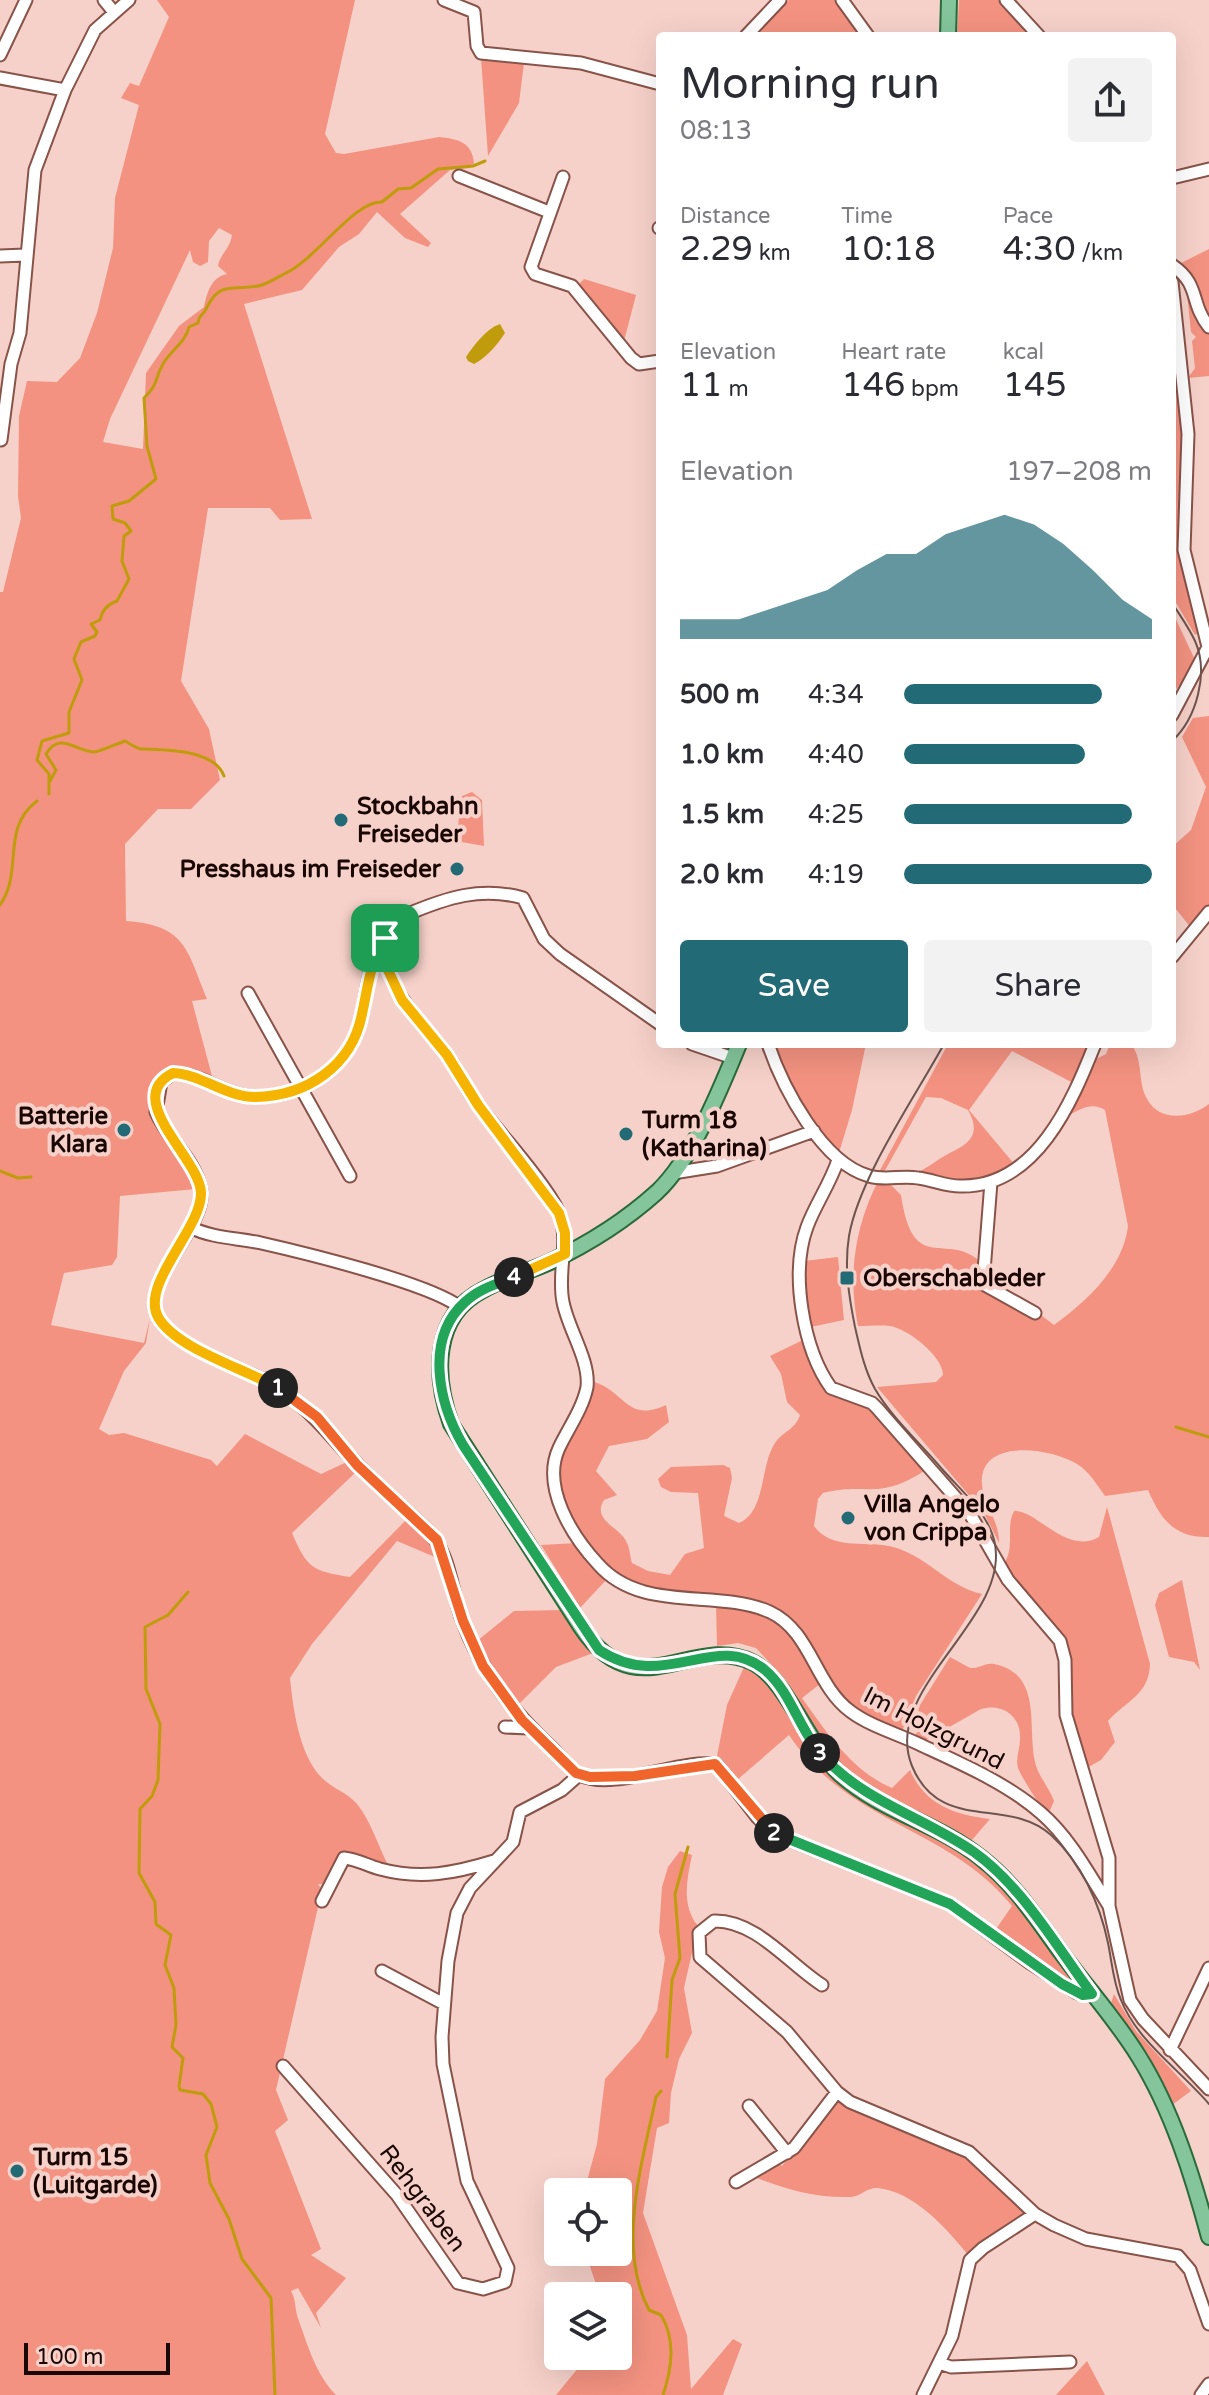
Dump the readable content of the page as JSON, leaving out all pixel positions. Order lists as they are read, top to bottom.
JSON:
{
  "streets": {
    "street": ["Im Holzgrund", "Rehgraben"]
  },
  "places": {
    "other": [
      "Stockbahn Freiseder",
      "Presshaus im Freiseder",
      "Batterie Klara",
      "Turm 18 (Katharina)",
      "Villa Angelo von Crippa",
      "Turm 15 (Luitgarde)"
    ],
    "transit": ["Oberschableder"]
  },
  "scale_bar": "100 m",
  "page": {
    "heading": ["Morning run", "08:13"],
    "stats": [
      ["Distance", "2.29 km"],
      ["Time", "10:18"],
      ["Pace", "4:30 /km"],
      ["Elevation", "11 m"],
      ["Heart rate", "146 bpm"],
      ["kcal", "145"]
    ],
    "chart": ["Elevation", "197–208 m"],
    "list": [
      {
        "name": "500 m",
        "note": "4:34"
      },
      {
        "name": "1.0 km",
        "note": "4:40"
      },
      {
        "name": "1.5 km",
        "note": "4:25"
      },
      {
        "name": "2.0 km",
        "note": "4:19"
      }
    ],
    "buttons": ["Save", "Share"],
    "pins": [
      "4",
      "1",
      "3",
      "2"
    ],
    "scale": "100 m"
  }
}
